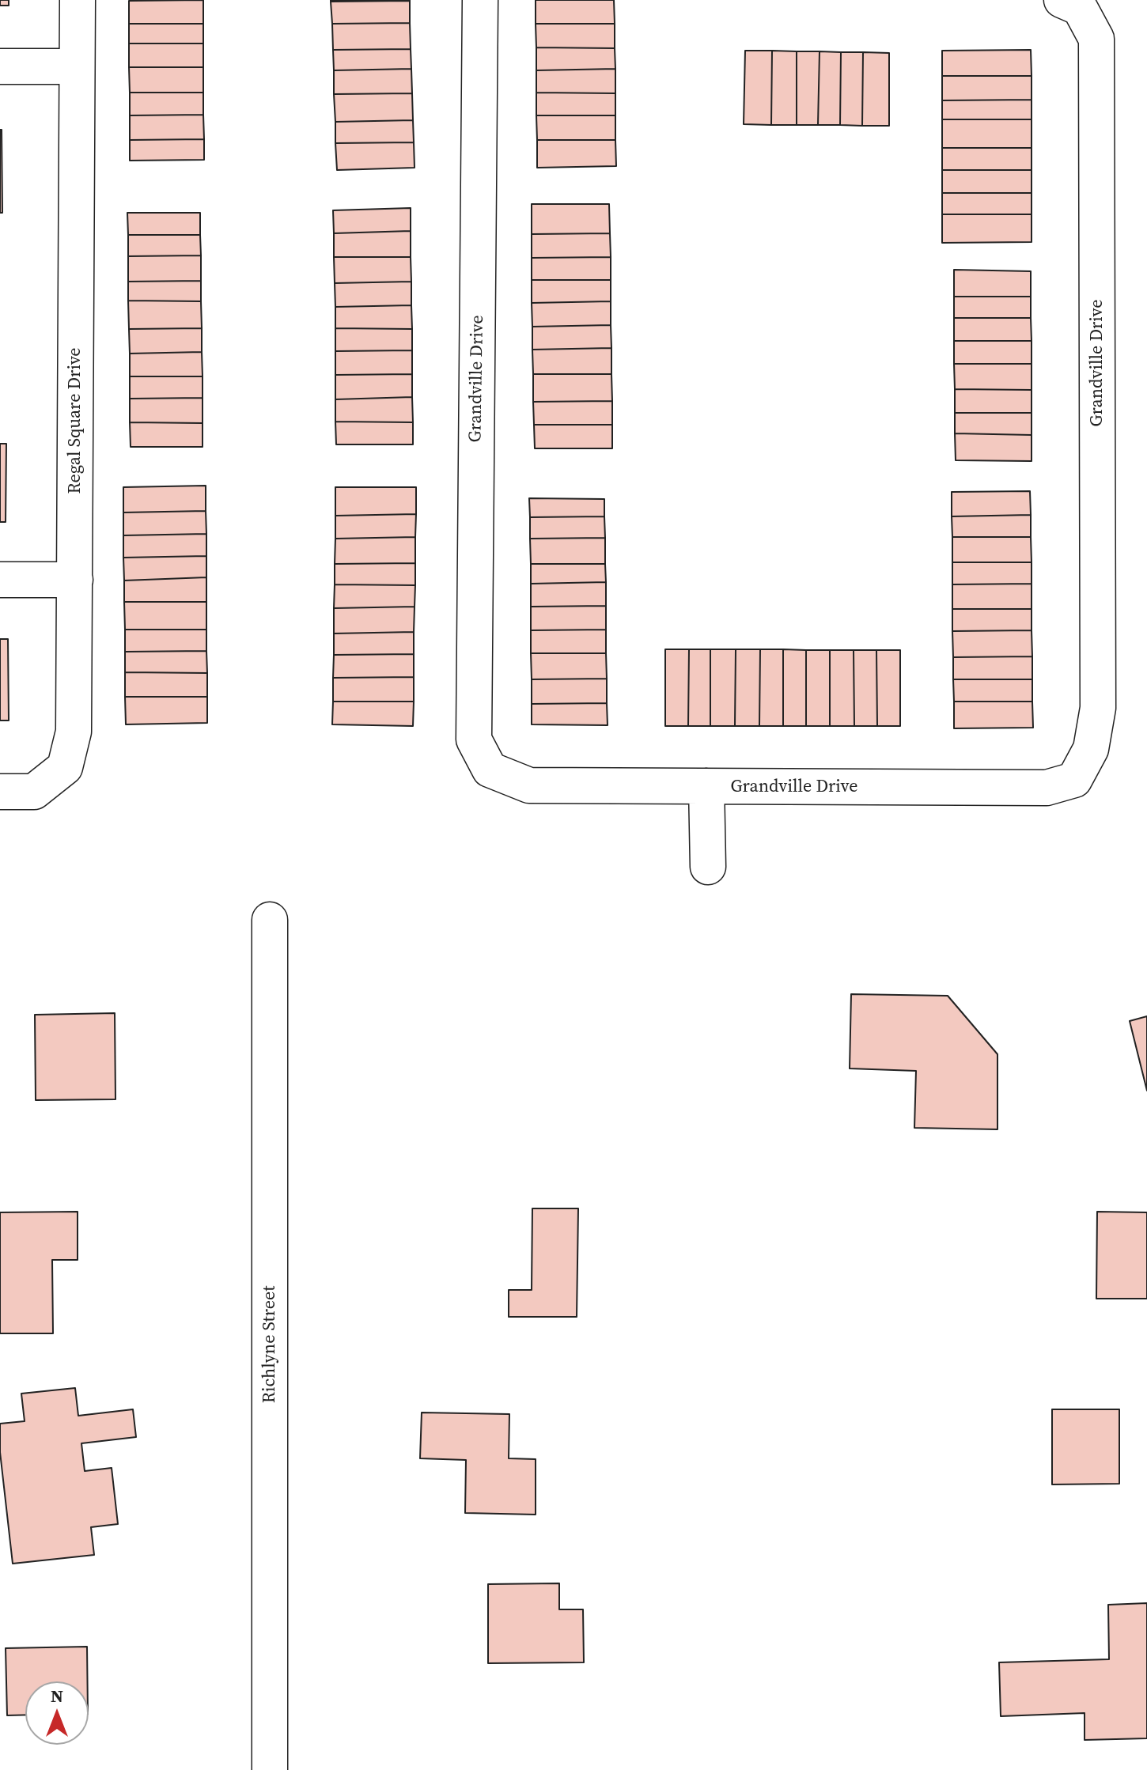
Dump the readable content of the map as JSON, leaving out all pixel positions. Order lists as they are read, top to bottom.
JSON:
{
  "streets": {
    "street": ["Grandville Drive", "Regal Square Drive", "Richlyne Street"]
  },
  "north": "top"
}
